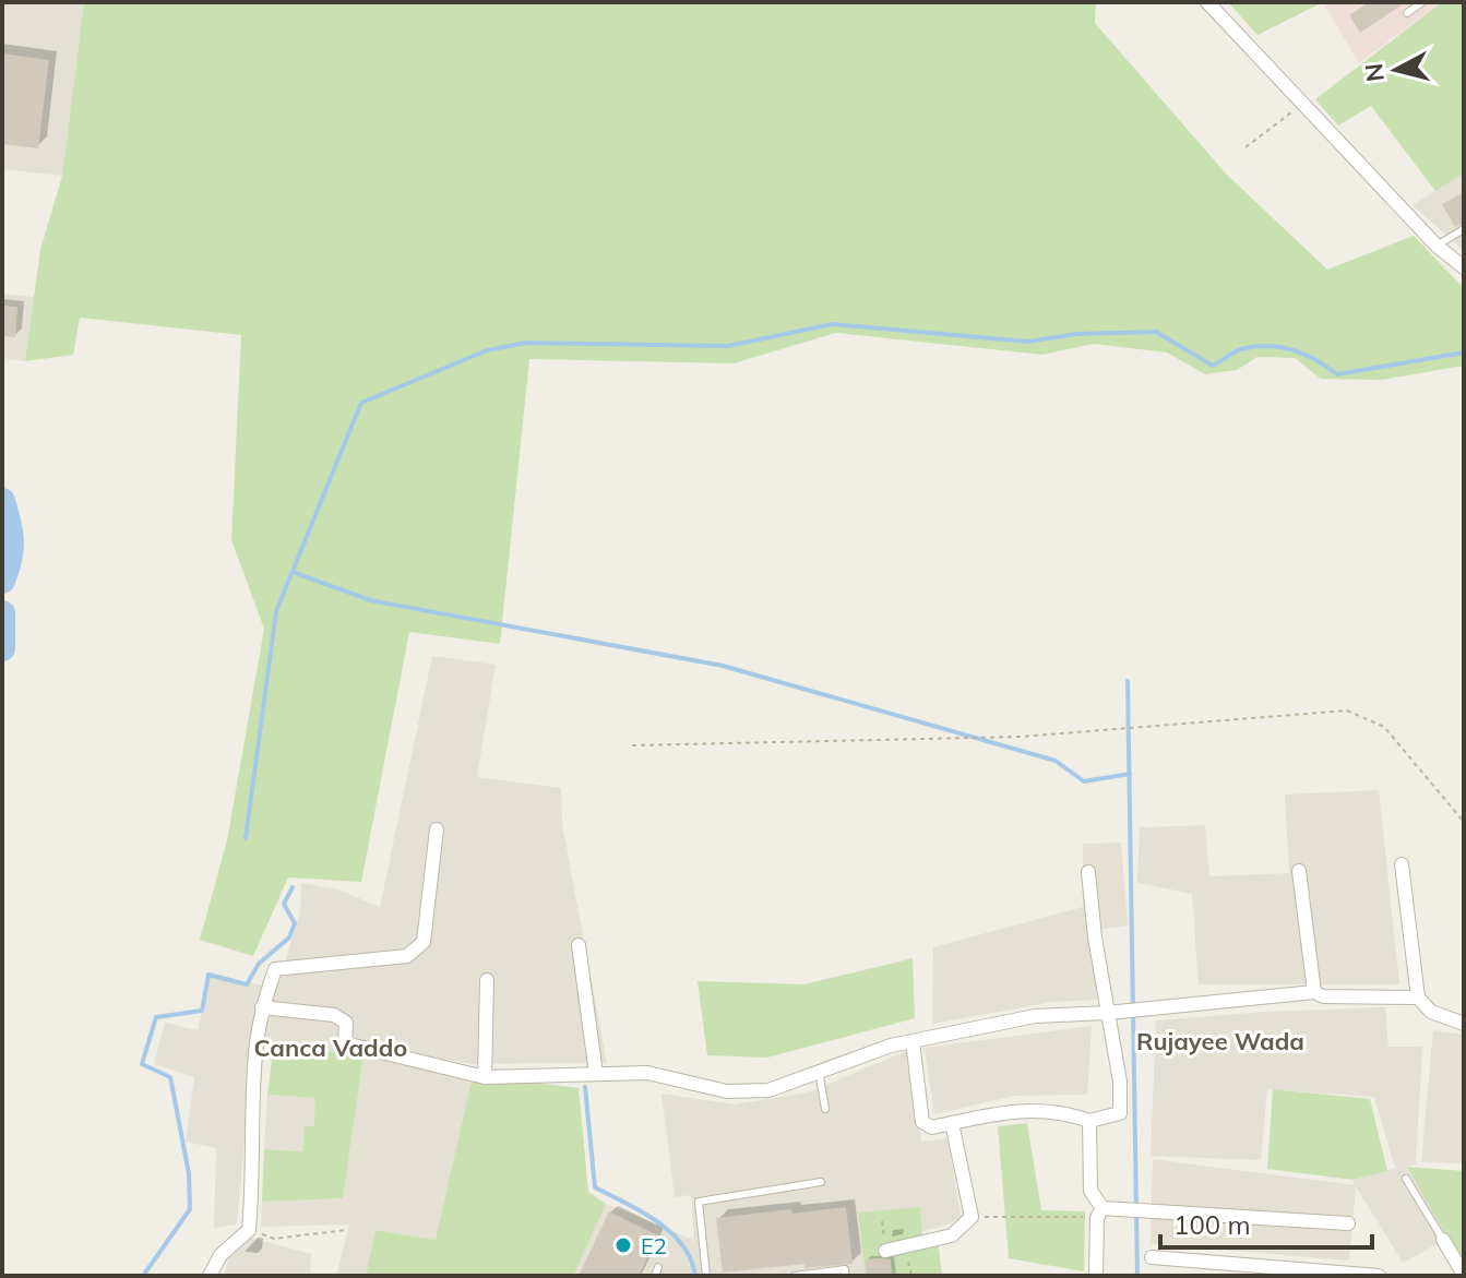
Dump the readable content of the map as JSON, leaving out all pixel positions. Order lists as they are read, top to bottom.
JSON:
{
  "districts": ["Rujayee Wada", "Canca Vaddo"],
  "places": ["E2"],
  "scale_bar": "100 m",
  "north": "left"
}
